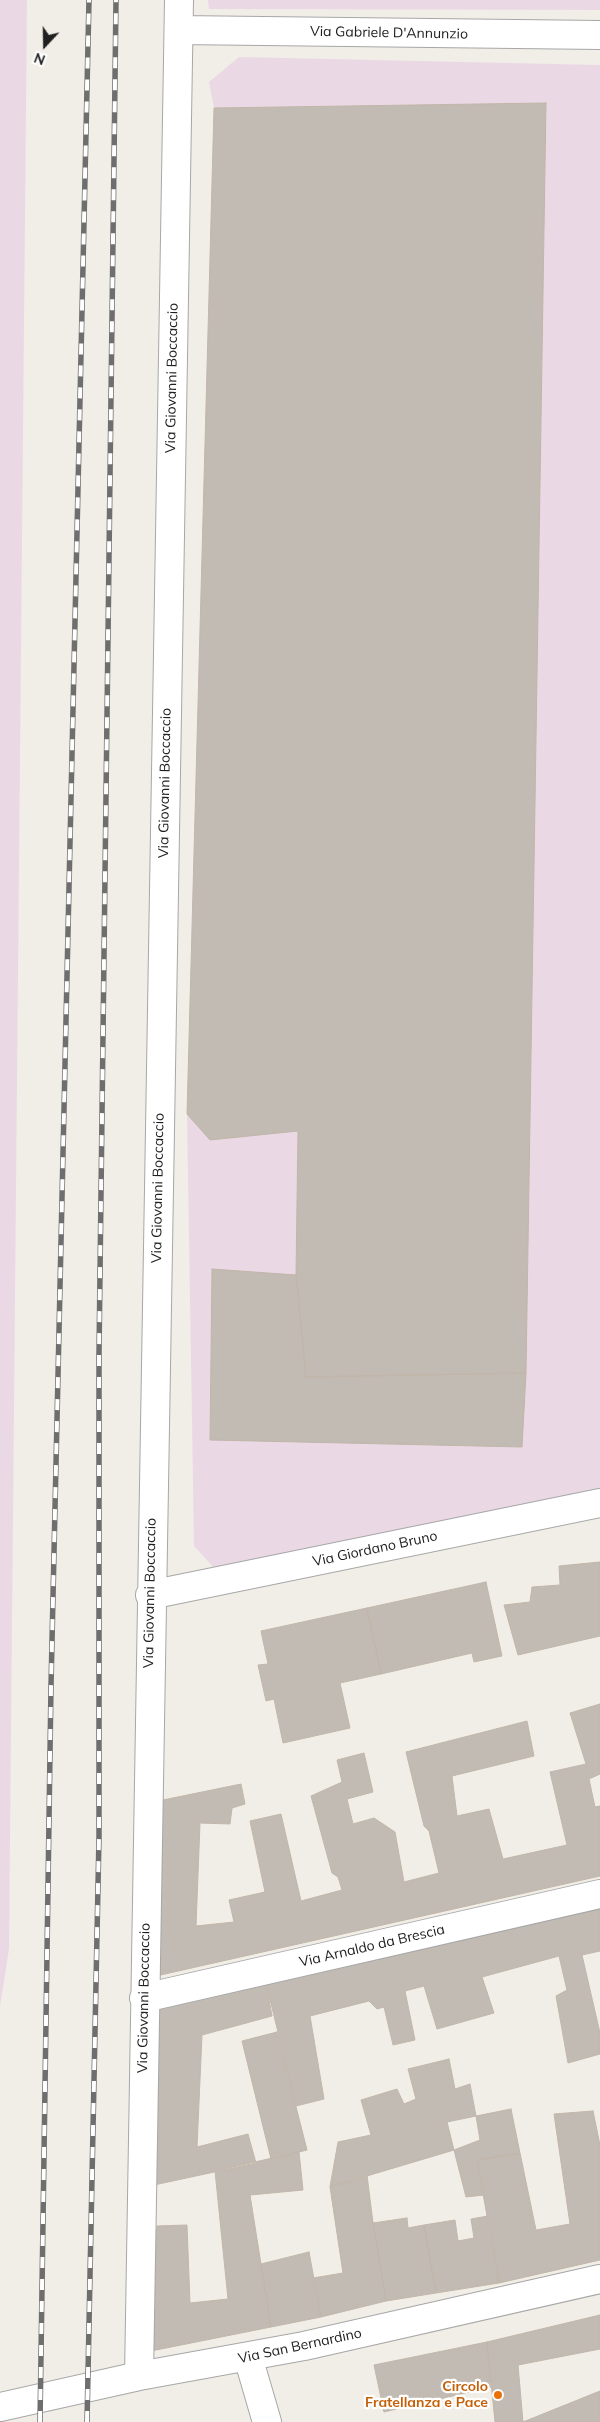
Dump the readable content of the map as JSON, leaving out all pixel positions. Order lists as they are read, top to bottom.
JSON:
{
  "streets": {
    "street": [
      "Via Gabriele D'Annunzio",
      "Via Giovanni Boccaccio",
      "Via Giordano Bruno",
      "Via Arnaldo da Brescia",
      "Via San Bernardino"
    ]
  },
  "crossings": [
    ["Via Gabriele D'Annunzio", "Via Giovanni Boccaccio"],
    ["Via Giovanni Boccaccio", "Via Giordano Bruno"],
    ["Via Giovanni Boccaccio", "Via Arnaldo da Brescia"],
    ["Via Giovanni Boccaccio", "Via San Bernardino"]
  ],
  "places": ["Circolo Fratellanza e Pace"],
  "north": "bottom"
}
